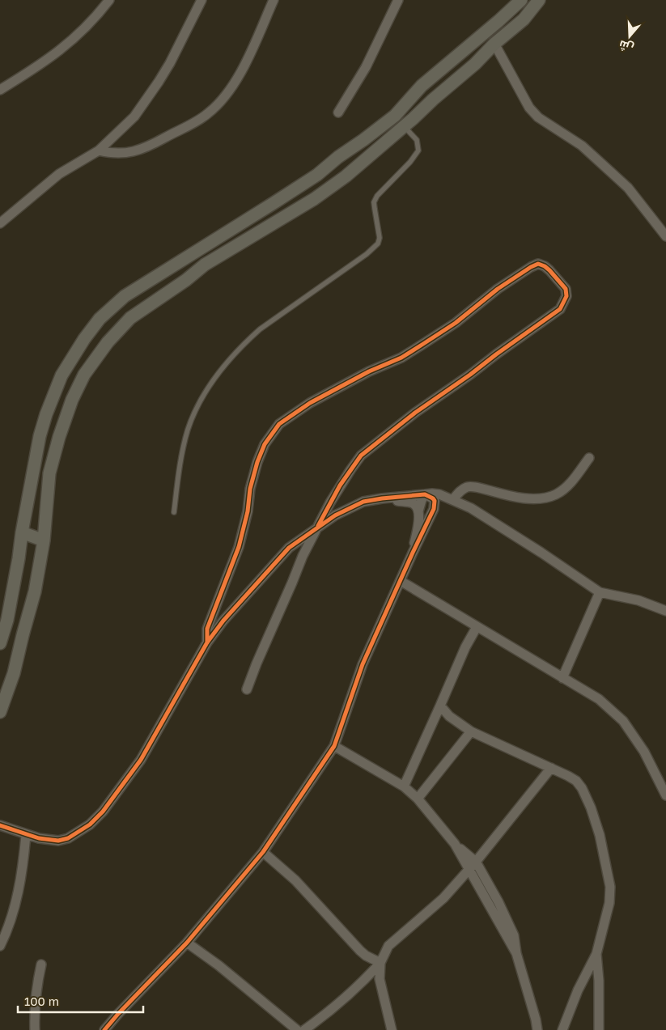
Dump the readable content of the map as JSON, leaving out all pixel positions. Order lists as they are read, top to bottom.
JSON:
{
  "scale_bar": "100 m",
  "north": "bottom"
}
